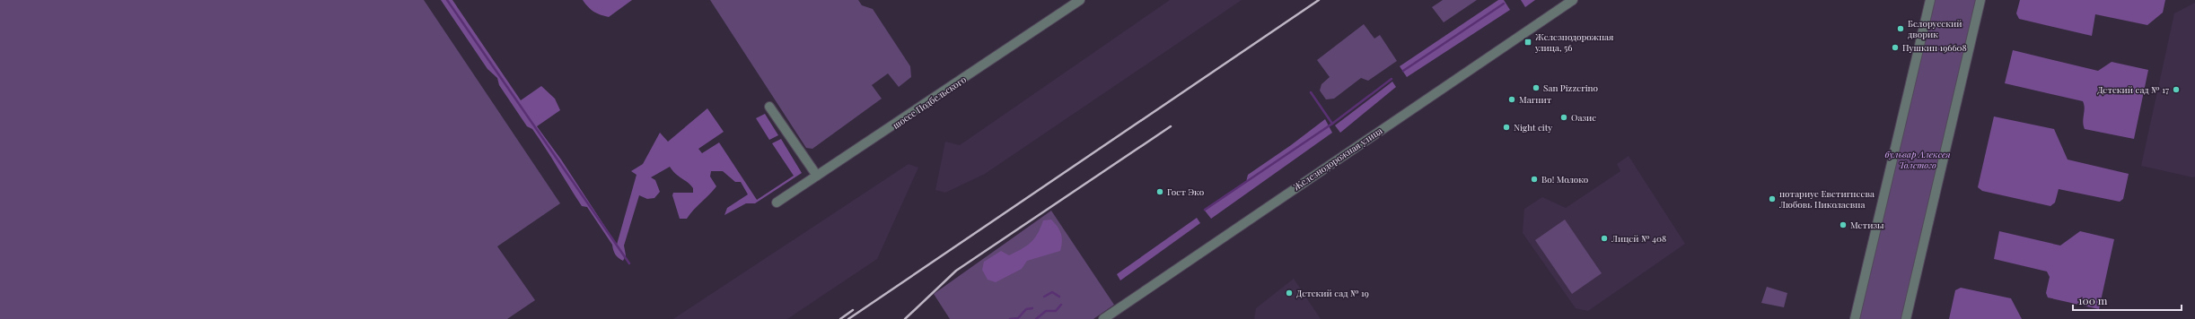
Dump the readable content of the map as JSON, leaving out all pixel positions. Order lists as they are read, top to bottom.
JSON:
{
  "streets": {
    "street": ["шоссе Подбельского", "Железнодорожная улица"]
  },
  "parks": ["бульвар Алексея Толстого"],
  "places": {
    "other": [
      "Белорусский дворик",
      "Пушкин 196608",
      "San Pizzerino",
      "Детский сад № 17",
      "Магнит",
      "Оазис",
      "Night city",
      "Во! Молоко",
      "Гост Эко",
      "нотариус Евстигнеева Любовь Николаевна",
      "Метизы",
      "Лицей № 408",
      "Детский сад № 19"
    ],
    "transit": ["Железнодорожная улица, 56"]
  },
  "scale_bar": "100 m"
}
